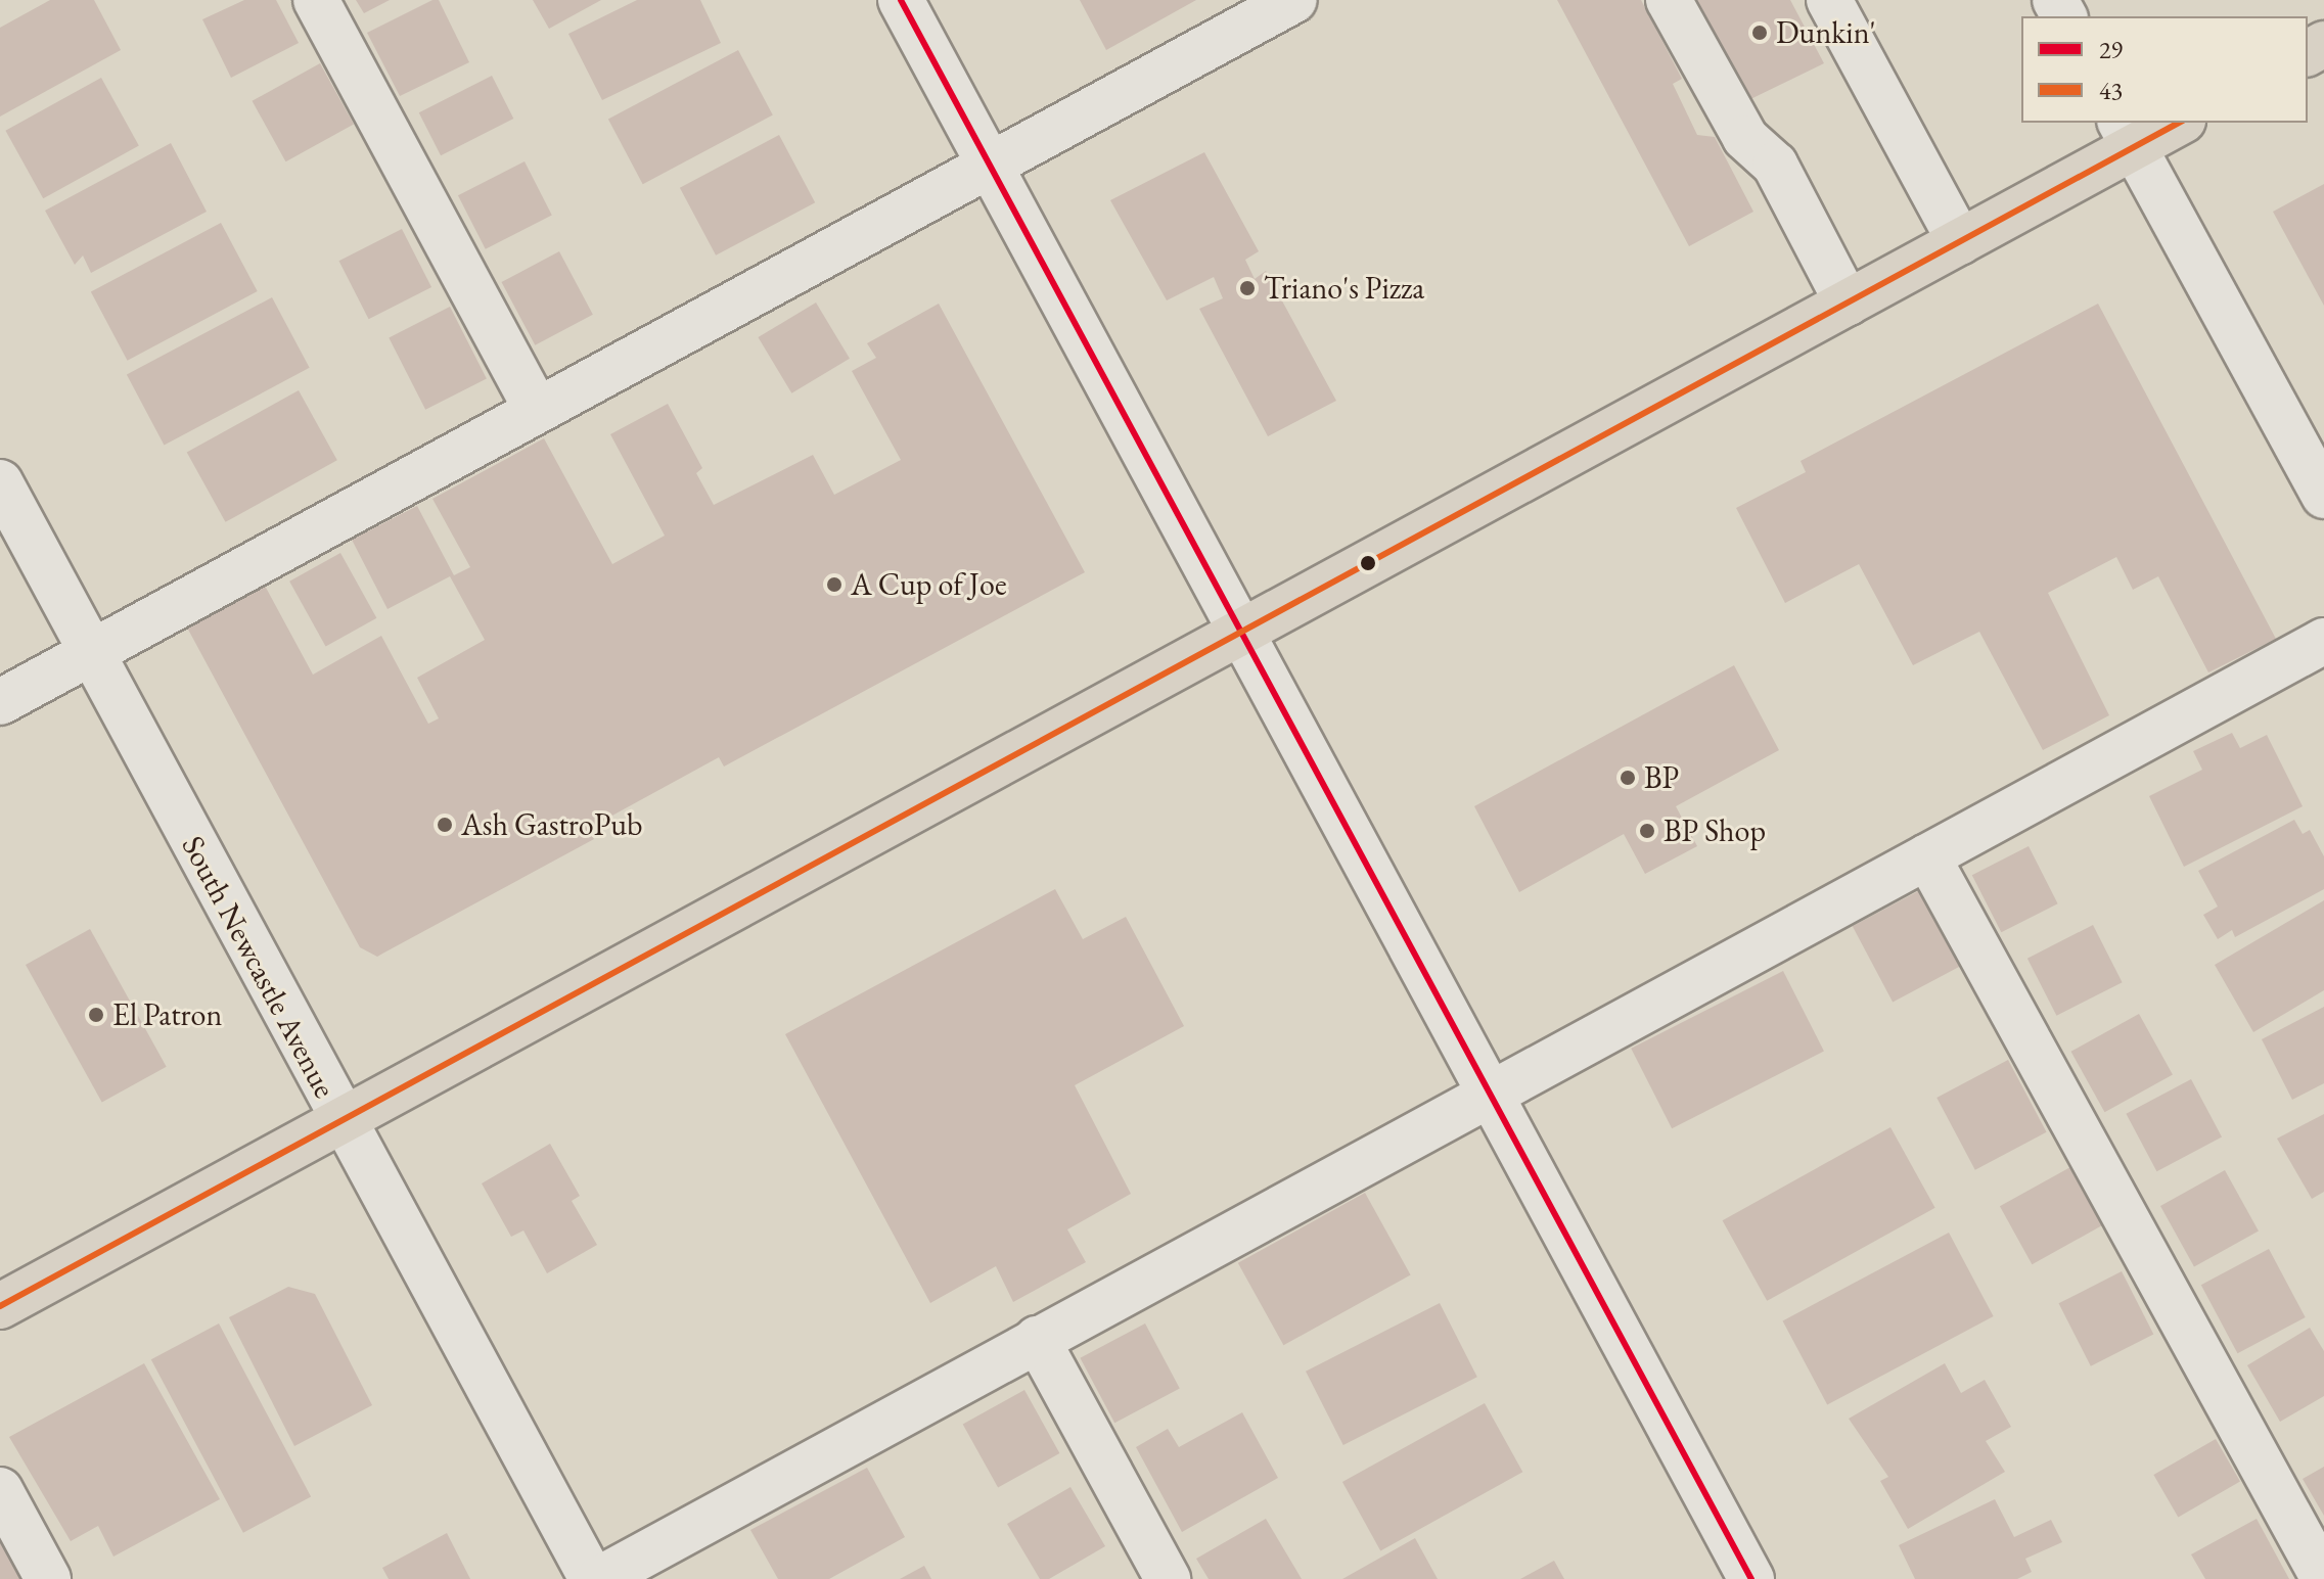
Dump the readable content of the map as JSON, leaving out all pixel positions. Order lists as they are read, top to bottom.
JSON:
{
  "streets": {
    "street": ["South Newcastle Avenue"]
  },
  "places": [
    "Dunkin'",
    "Triano's Pizza",
    "A Cup of Joe",
    "BP",
    "Ash GastroPub",
    "BP Shop",
    "El Patron"
  ],
  "lines": ["transit line 29", "transit line 43"],
  "legend": ["29", "43"]
}
